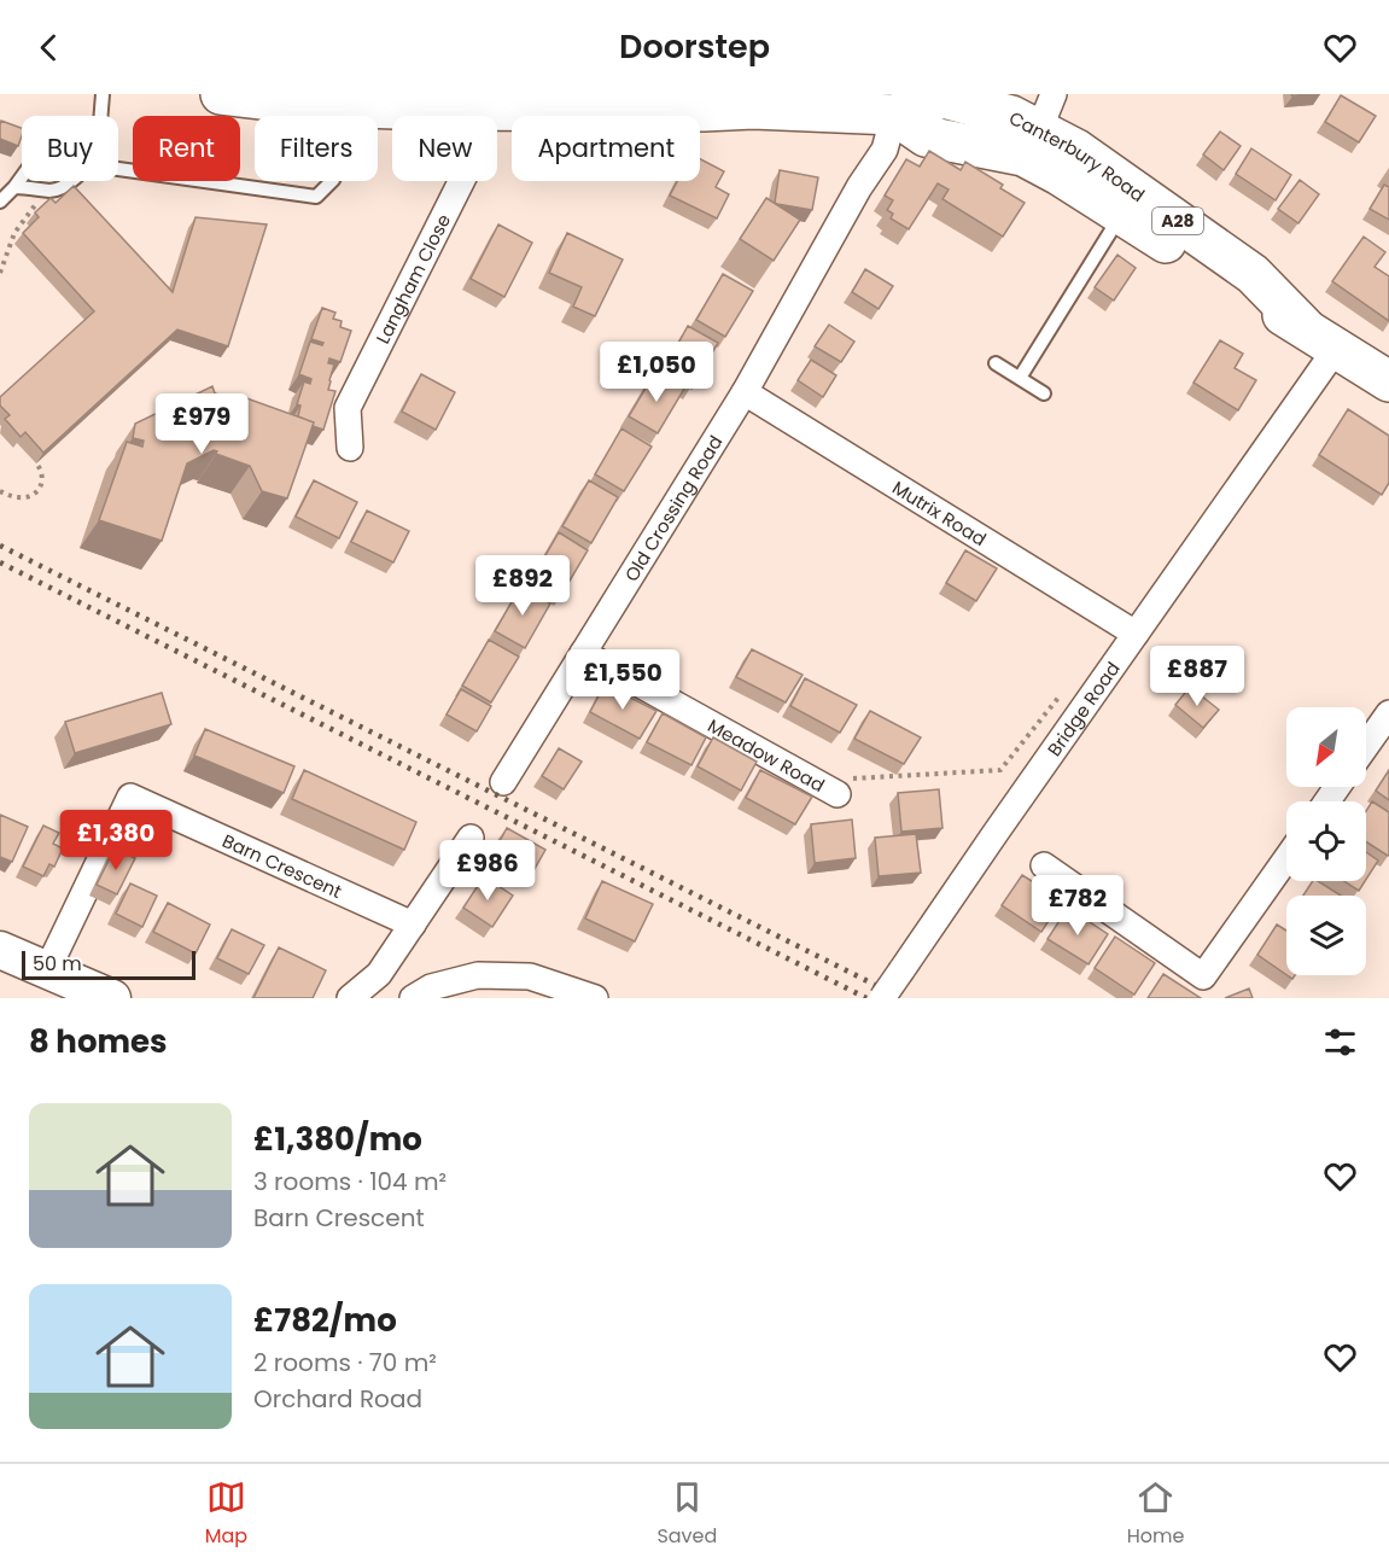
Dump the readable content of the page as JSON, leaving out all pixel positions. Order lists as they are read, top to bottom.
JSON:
{
  "streets": {
    "highway": ["Canterbury Road", "A28"],
    "street": [
      "Langham Close",
      "Old Crossing Road",
      "Mutrix Road",
      "Bridge Road",
      "Meadow Road",
      "Barn Crescent"
    ]
  },
  "crossings": [
    ["Canterbury Road", "Old Crossing Road"],
    ["Canterbury Road", "Bridge Road"],
    ["Old Crossing Road", "Mutrix Road"],
    ["Old Crossing Road", "Meadow Road"],
    ["Mutrix Road", "Bridge Road"]
  ],
  "scale_bar": "50 m",
  "north": "bottom left",
  "page": {
    "header": "Doorstep",
    "chip": [
      "Buy",
      "Rent",
      "Filters",
      "New",
      "Apartment"
    ],
    "price": [
      "£1,050",
      "£979",
      "£892",
      "£887",
      "£1,550",
      "£1,380",
      "£986",
      "£782"
    ],
    "scale": "50 m",
    "heading": "8 homes",
    "list": [
      {
        "name": "£1,380/mo",
        "note": "3 rooms · 104 m² · Barn Crescent"
      },
      {
        "name": "£782/mo",
        "note": "2 rooms · 70 m² · Orchard Road"
      }
    ],
    "tabs": ["Map", "Saved", "Home"]
  }
}
